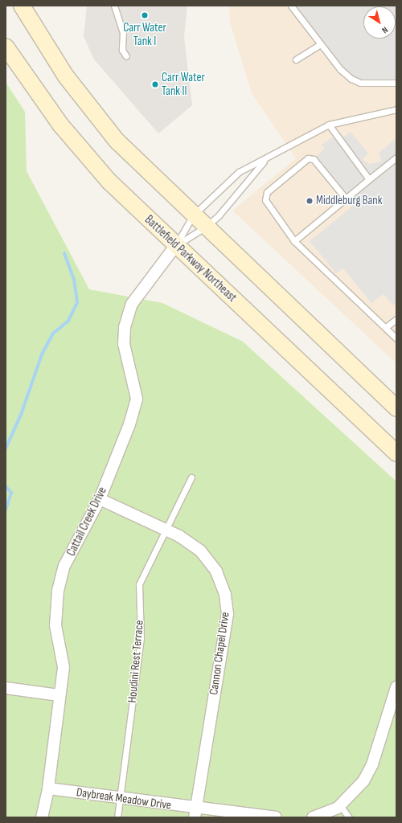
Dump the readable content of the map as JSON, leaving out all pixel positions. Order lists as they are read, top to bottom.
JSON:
{
  "streets": {
    "main road": ["Battlefield Parkway Northeast"],
    "street": ["Cattail Creek Drive", "Cannon Chapel Drive", "Daybreak Meadow Drive"],
    "lane": ["Houdini Rest Terrace"]
  },
  "crossings": [
    ["Battlefield Parkway Northeast", "Cattail Creek Drive"],
    ["Cattail Creek Drive", "Cannon Chapel Drive"],
    ["Cattail Creek Drive", "Daybreak Meadow Drive"],
    ["Cannon Chapel Drive", "Houdini Rest Terrace"],
    ["Cannon Chapel Drive", "Daybreak Meadow Drive"],
    ["Houdini Rest Terrace", "Daybreak Meadow Drive"]
  ],
  "places": ["Carr Water Tank I", "Carr Water Tank II", "Middleburg Bank"],
  "north": "bottom right"
}
